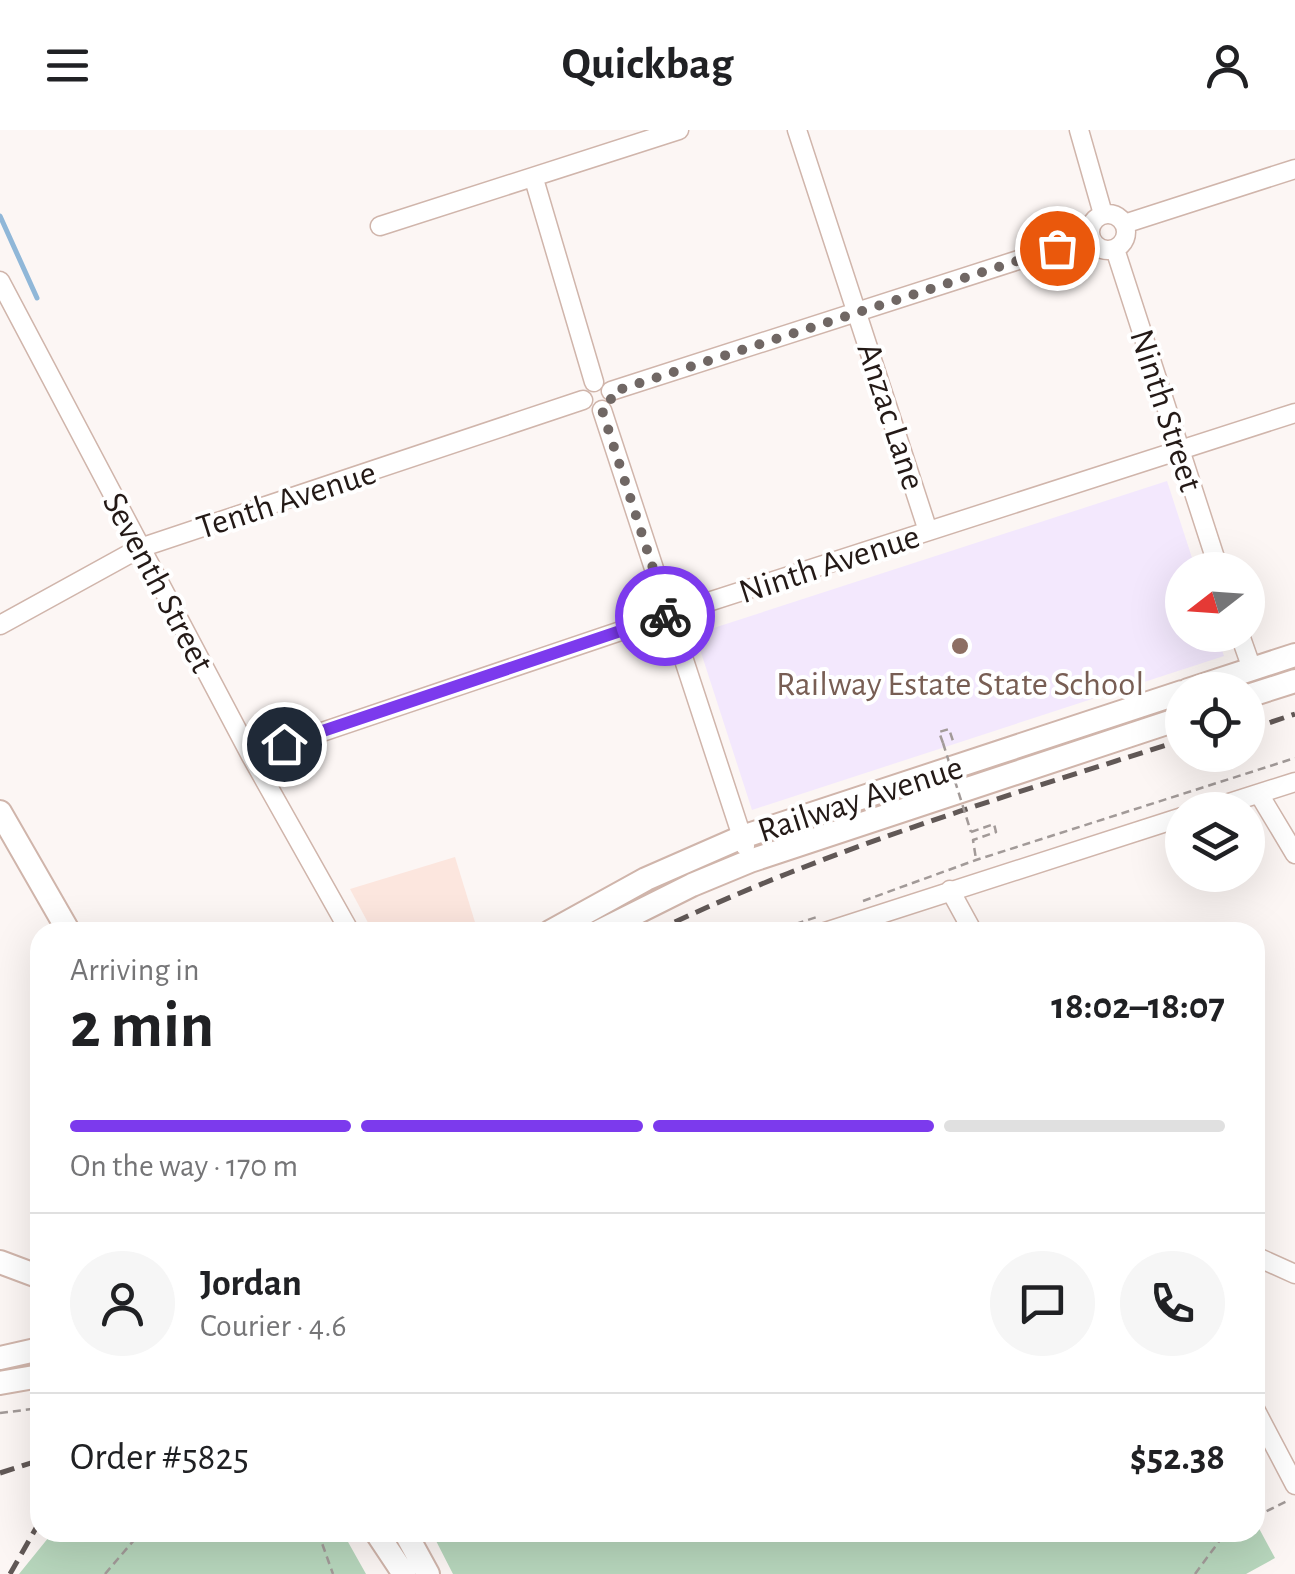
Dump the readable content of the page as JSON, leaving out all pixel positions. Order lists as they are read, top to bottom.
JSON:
{
  "streets": {
    "main road": ["Railway Avenue"],
    "street": [
      "Ninth Street",
      "Anzac Lane",
      "Tenth Avenue",
      "Ninth Avenue",
      "Seventh Street"
    ]
  },
  "crossings": [
    ["Ninth Street", "Ninth Avenue"],
    ["Anzac Lane", "Ninth Avenue"],
    ["Tenth Avenue", "Seventh Street"],
    ["Ninth Avenue", "Seventh Street"]
  ],
  "places": ["Railway Estate State School"],
  "north": "left",
  "page": {
    "header": "Quickbag",
    "heading": ["2 min", "Arriving in", "18:02–18:07"],
    "panel": [
      "Jordan",
      "Courier · 4.6",
      "Order #5825",
      "$52.38"
    ],
    "bar": "On the way · 170 m"
  }
}
